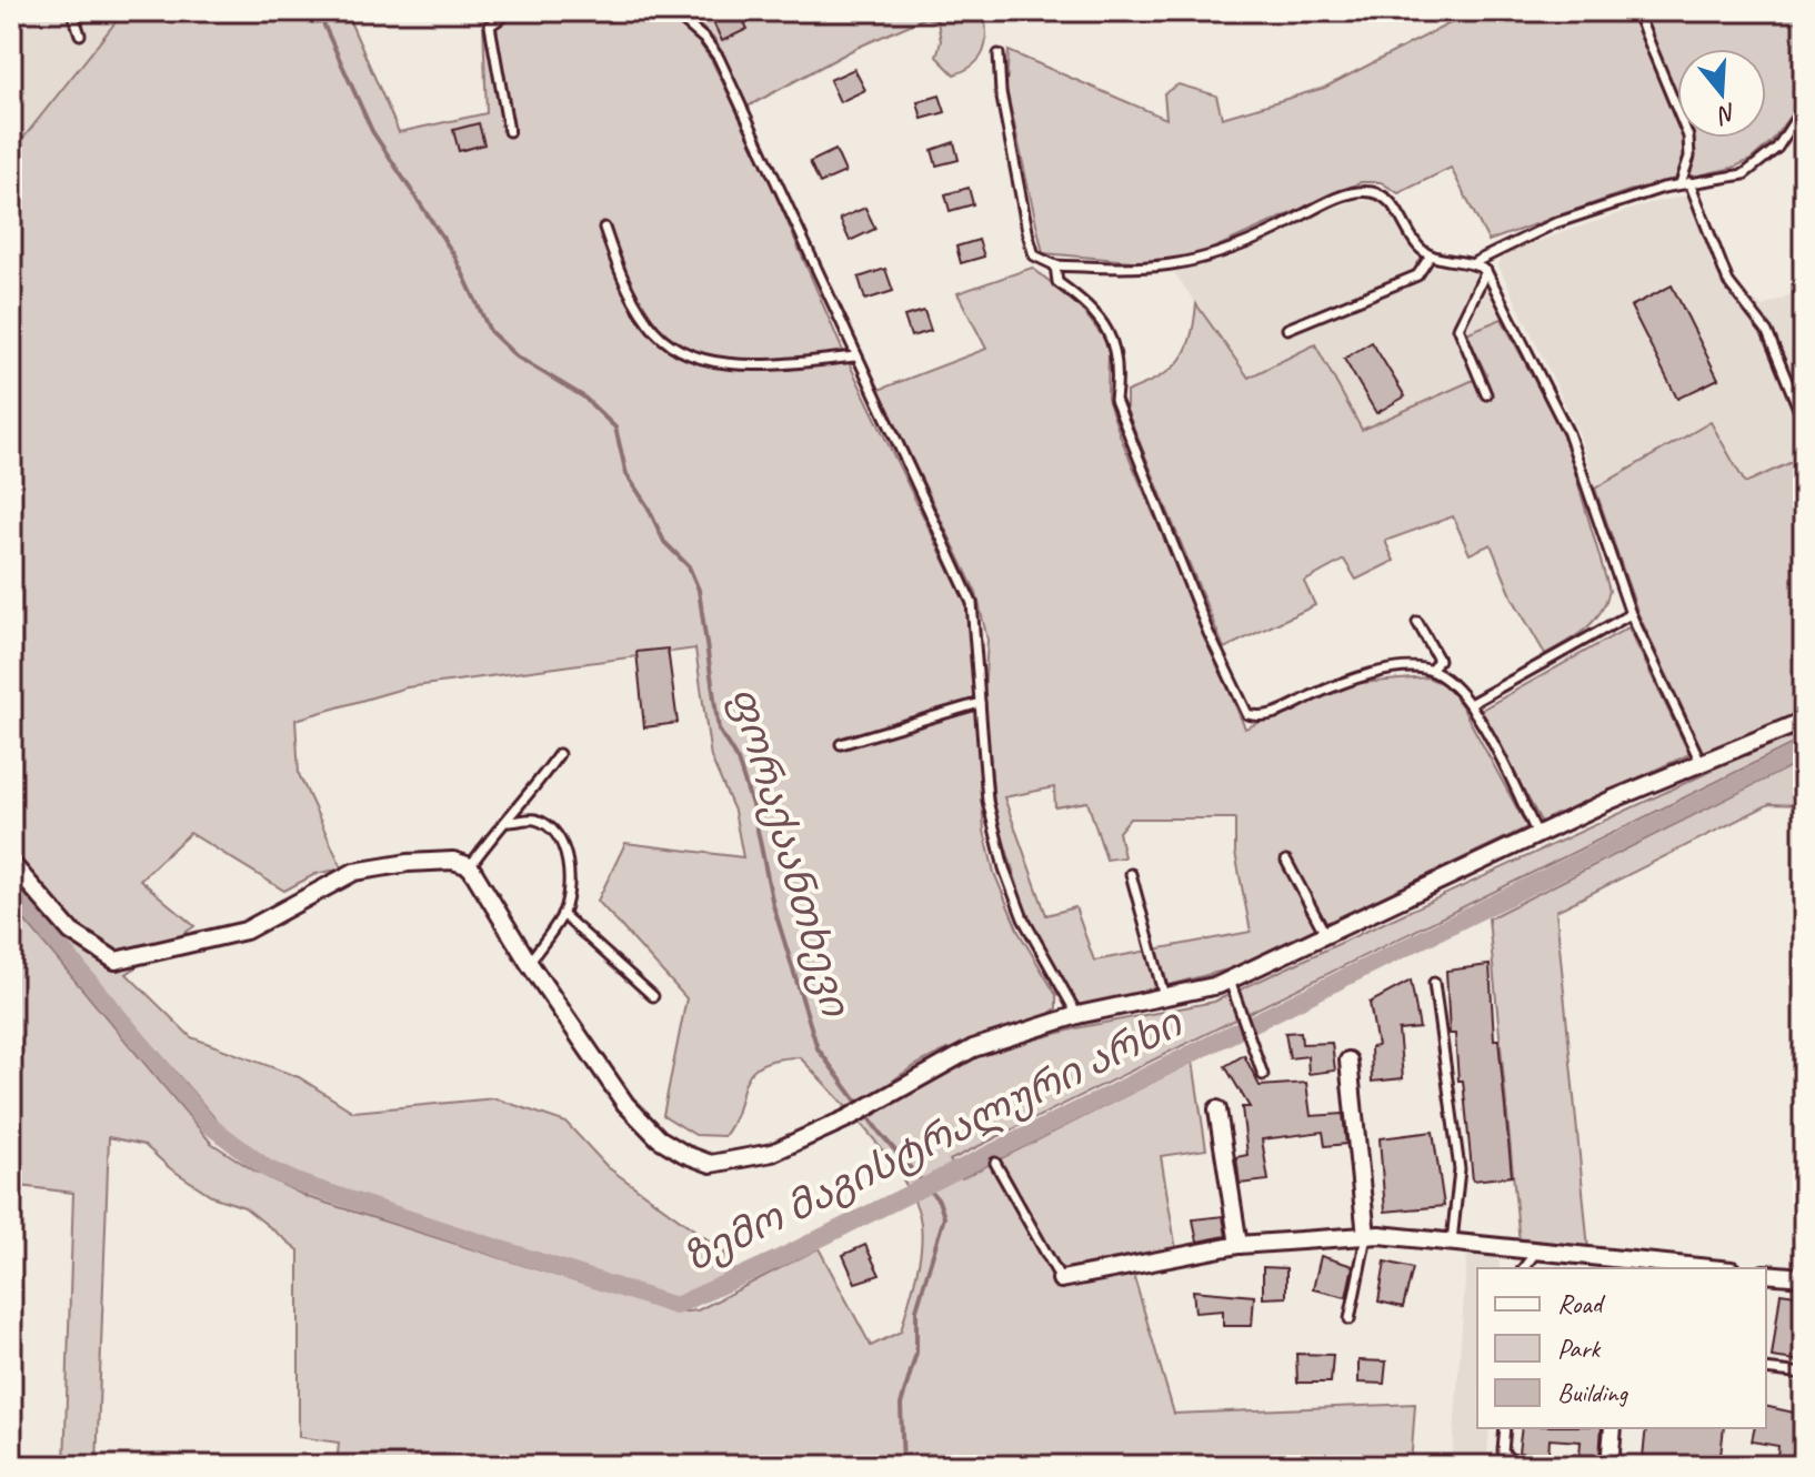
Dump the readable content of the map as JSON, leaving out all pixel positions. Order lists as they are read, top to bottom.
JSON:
{
  "water": ["ფორაქაანთხევი", "ზემო მაგისტრალური არხი"],
  "legend": ["Road", "Park", "Building"],
  "north": "bottom"
}
